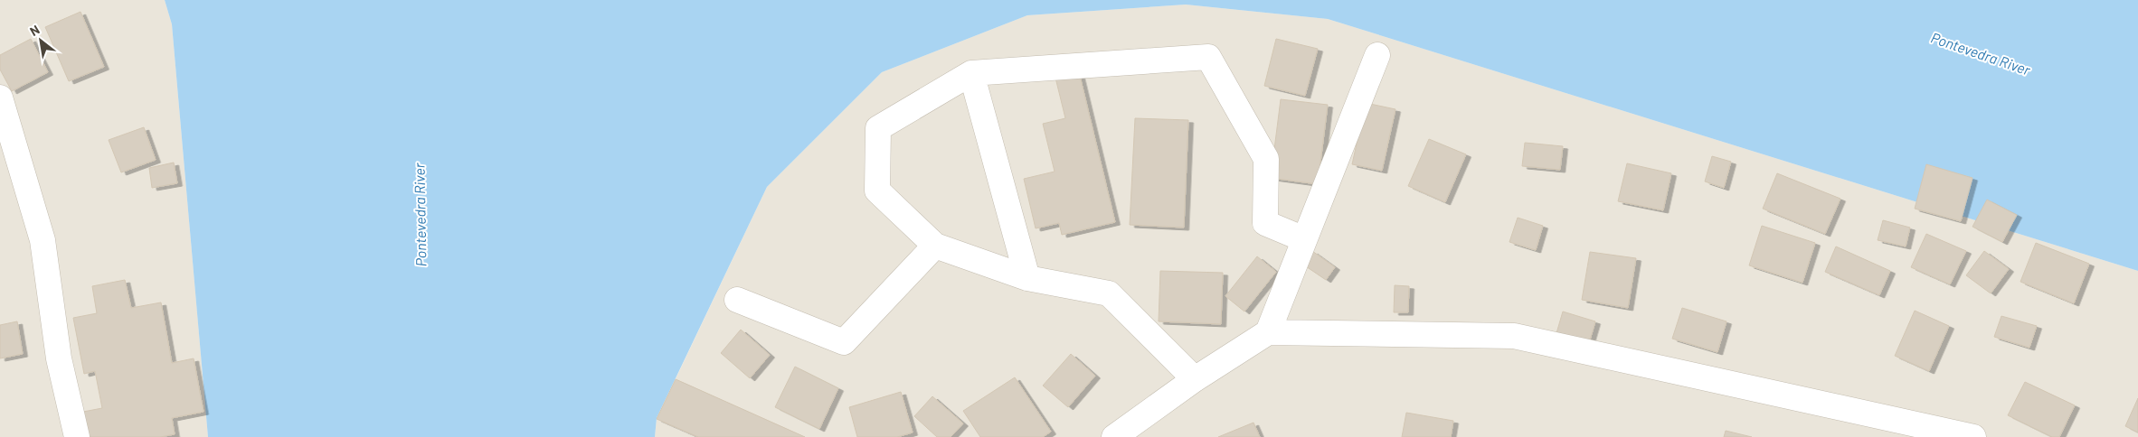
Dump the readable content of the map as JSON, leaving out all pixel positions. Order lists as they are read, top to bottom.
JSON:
{
  "water": ["Pontevedra River"],
  "north": "top left"
}
